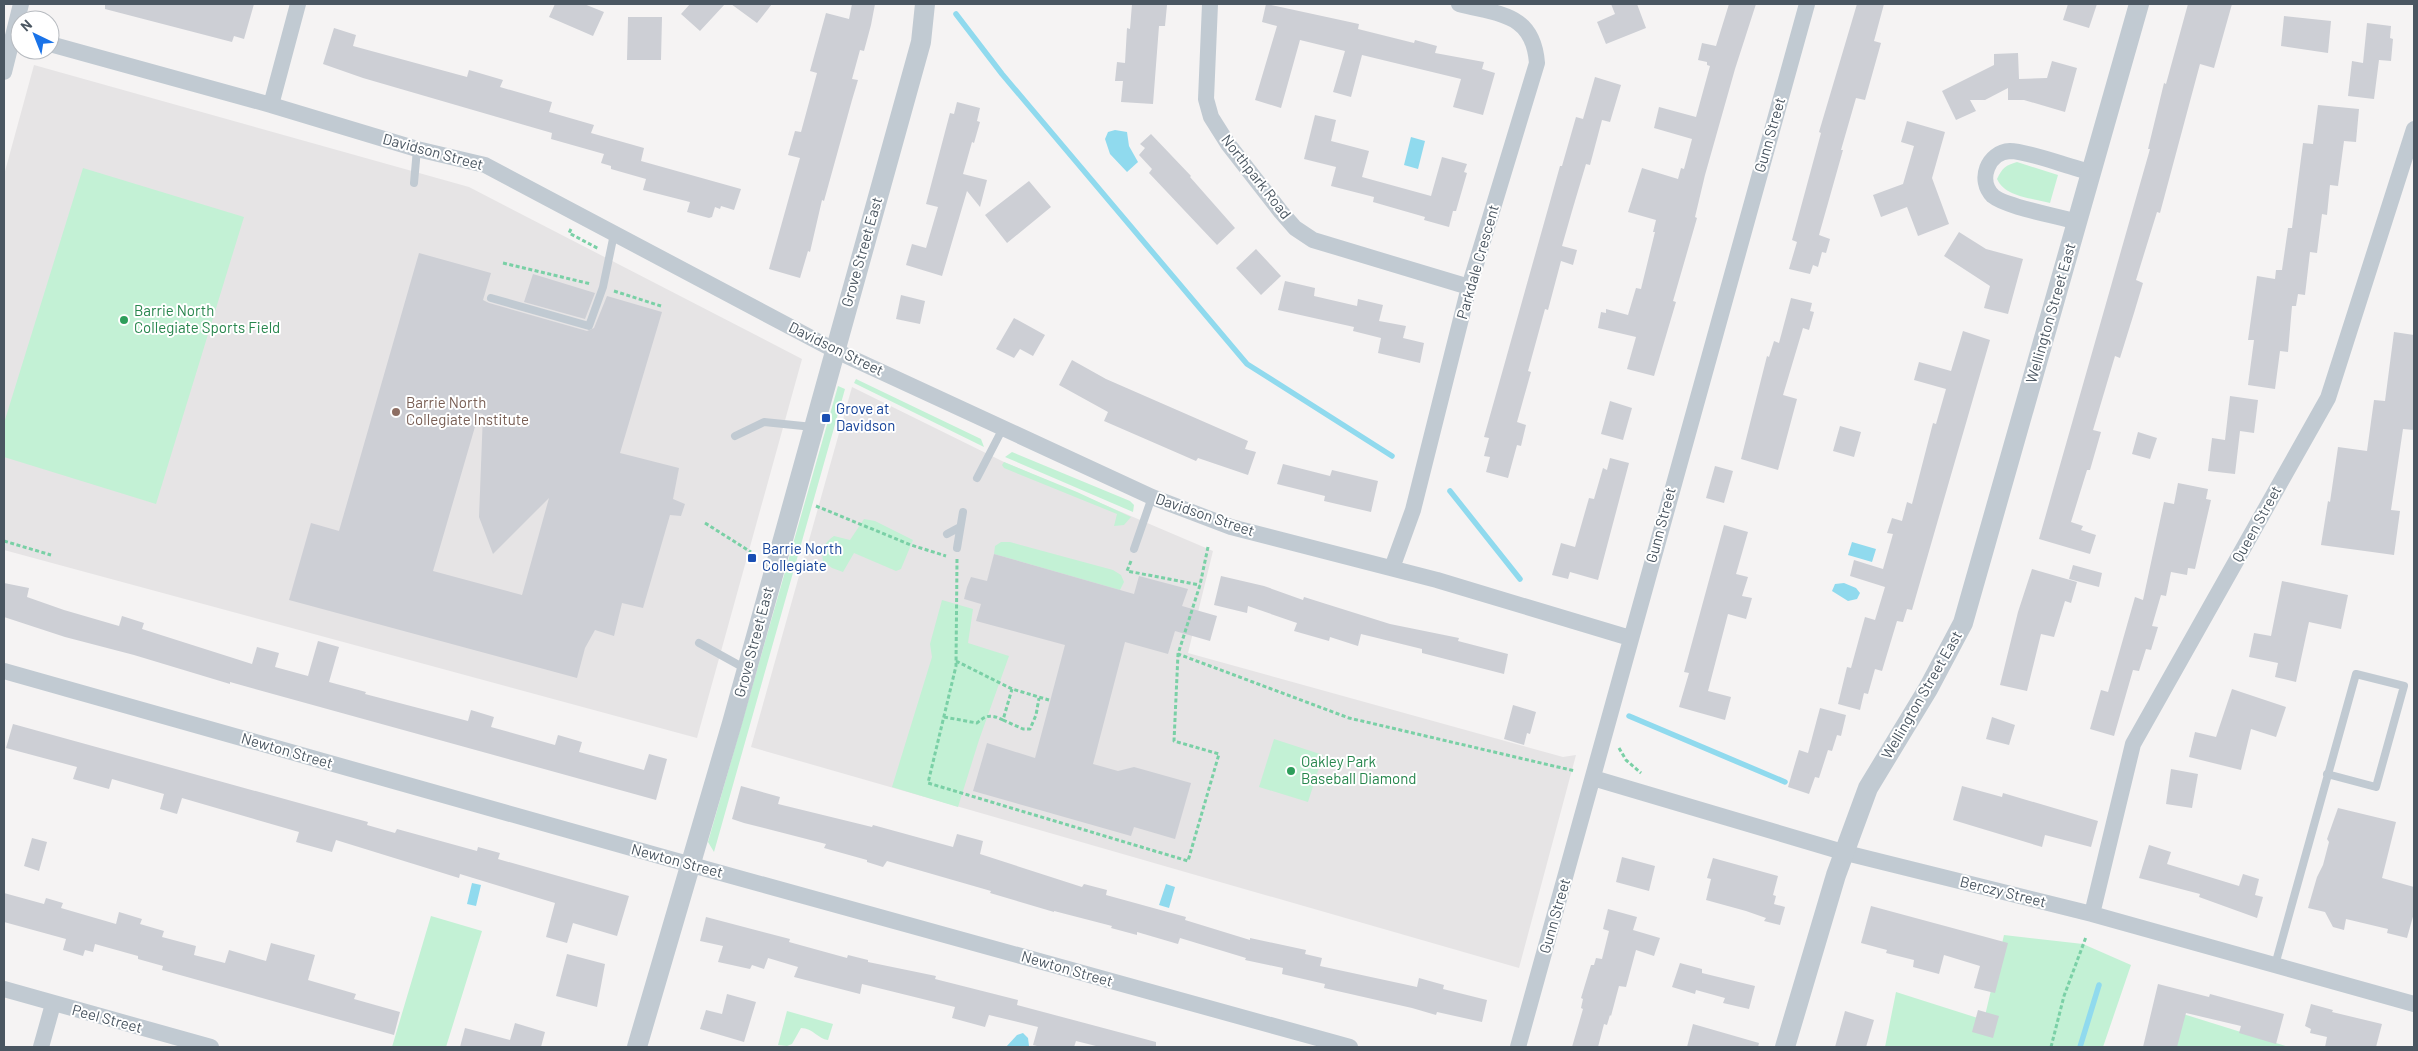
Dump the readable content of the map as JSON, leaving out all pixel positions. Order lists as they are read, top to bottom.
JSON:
{
  "streets": {
    "street": [
      "Gunn Street",
      "Davidson Street",
      "Northpark Road",
      "Grove Street East",
      "Parkdale Crescent",
      "Wellington Street East",
      "Queen Street",
      "Newton Street",
      "Berczy Street",
      "Peel Street"
    ]
  },
  "crossings": [
    ["Gunn Street", "Davidson Street"],
    ["Gunn Street", "Berczy Street"],
    ["Davidson Street", "Grove Street East"],
    ["Davidson Street", "Parkdale Crescent"],
    ["Northpark Road", "Parkdale Crescent"],
    ["Grove Street East", "Newton Street"],
    ["Wellington Street East", "Berczy Street"],
    ["Queen Street", "Berczy Street"]
  ],
  "places": {
    "other": ["Barrie North Collegiate Sports Field", "Barrie North Collegiate Institute", "Oakley Park Baseball Diamond"],
    "transit": ["Grove at Davidson", "Barrie North Collegiate"]
  },
  "north": "top left"
}
